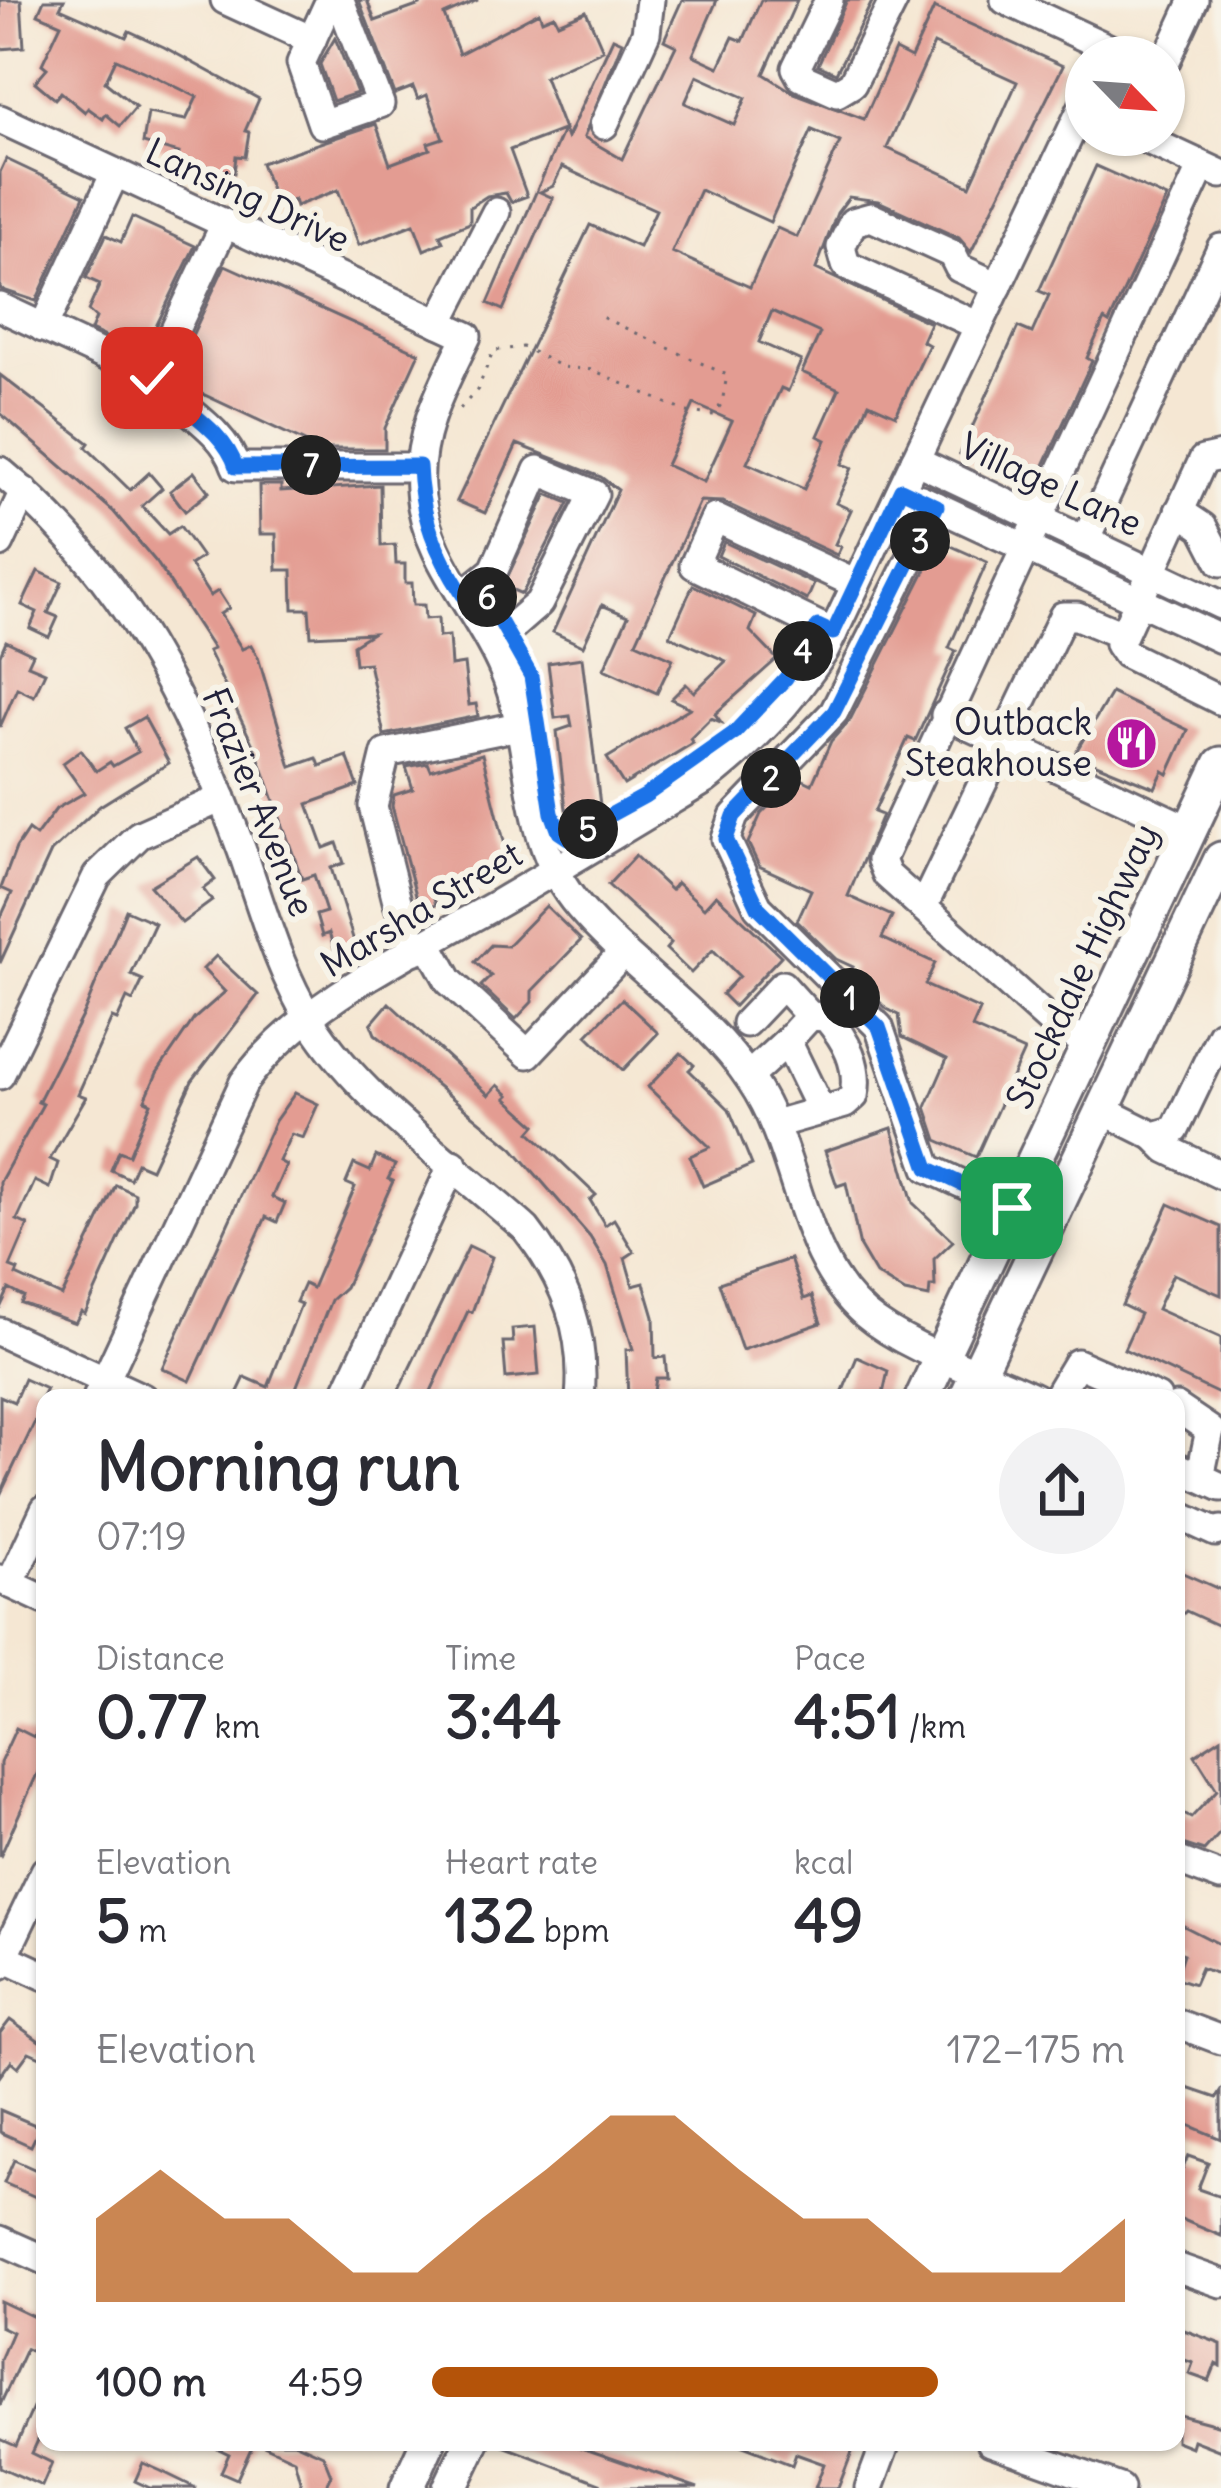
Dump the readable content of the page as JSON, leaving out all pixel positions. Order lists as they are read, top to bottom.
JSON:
{
  "streets": {
    "main road": ["Stockdale Highway"],
    "street": [
      "Lansing Drive",
      "Village Lane",
      "Frazier Avenue",
      "Marsha Street"
    ]
  },
  "crossings": [
    ["Village Lane", "Marsha Street"],
    ["Frazier Avenue", "Marsha Street"]
  ],
  "places": {
    "restaurant": ["Outback Steakhouse"]
  },
  "north": "bottom right",
  "page": {
    "pins": [
      "7",
      "3",
      "6",
      "4",
      "2",
      "5",
      "1"
    ],
    "heading": ["Morning run", "07:19"],
    "stats": [
      ["Distance", "0.77 km"],
      ["Time", "3:44"],
      ["Pace", "4:51 /km"],
      ["Elevation", "5 m"],
      ["Heart rate", "132 bpm"],
      ["kcal", "49"]
    ],
    "chart": ["Elevation", "172–175 m"],
    "list": [
      {
        "name": "100 m",
        "note": "4:59"
      }
    ]
  }
}
